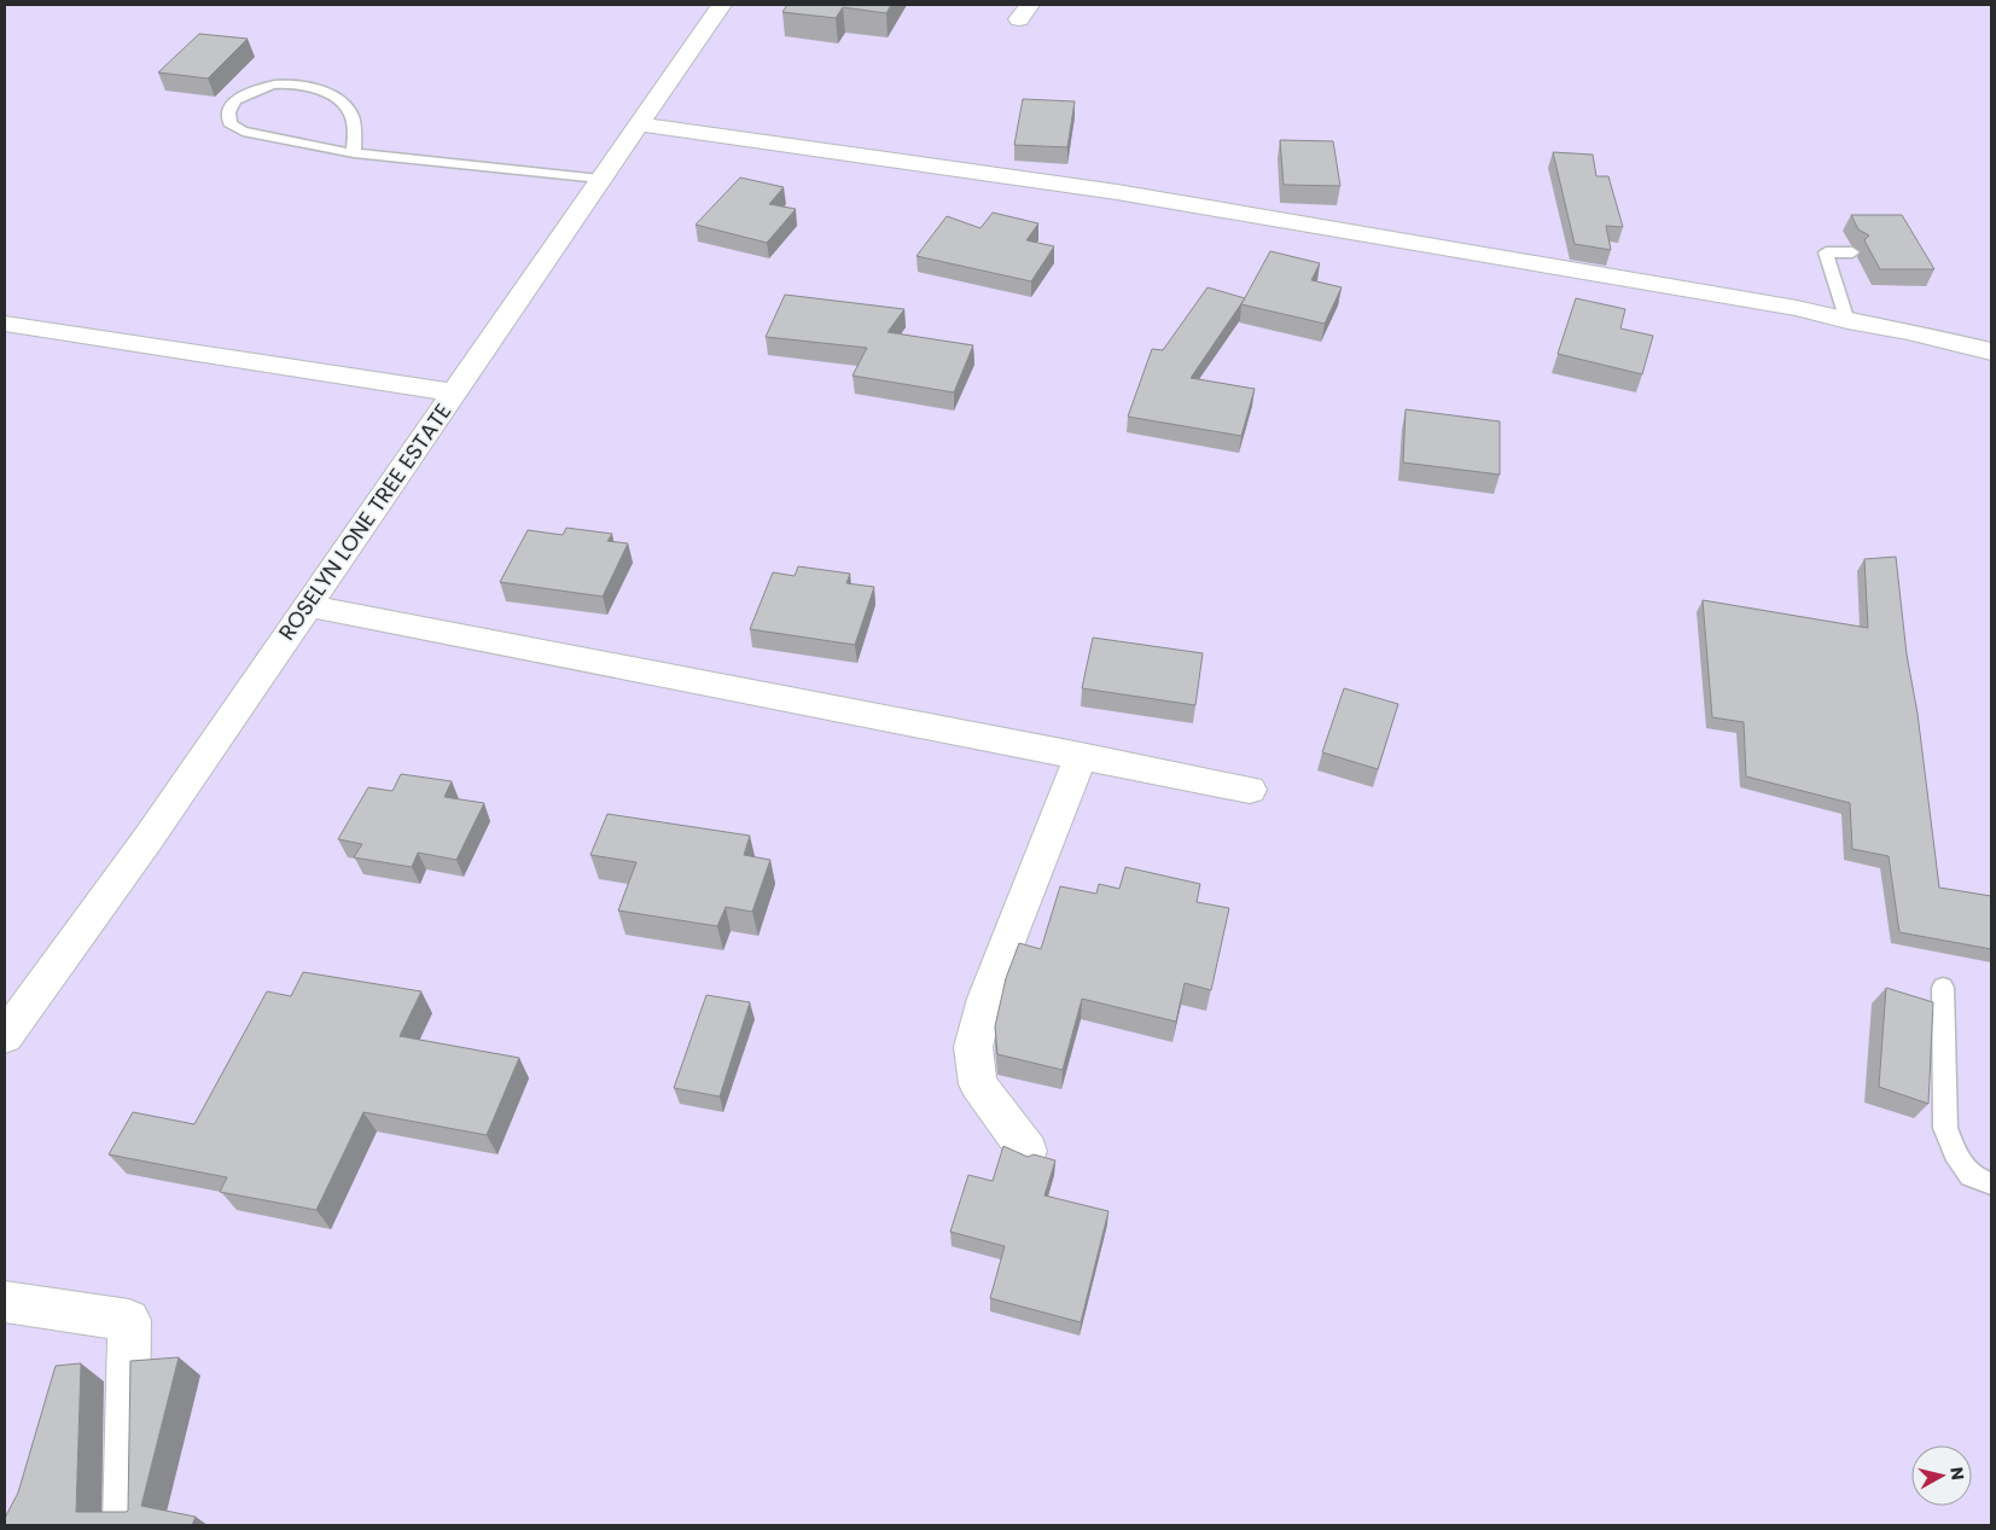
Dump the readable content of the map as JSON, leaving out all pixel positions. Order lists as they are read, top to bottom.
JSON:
{
  "streets": {
    "street": ["ROSELYN LONE TREE ESTATE"]
  },
  "north": "right"
}
